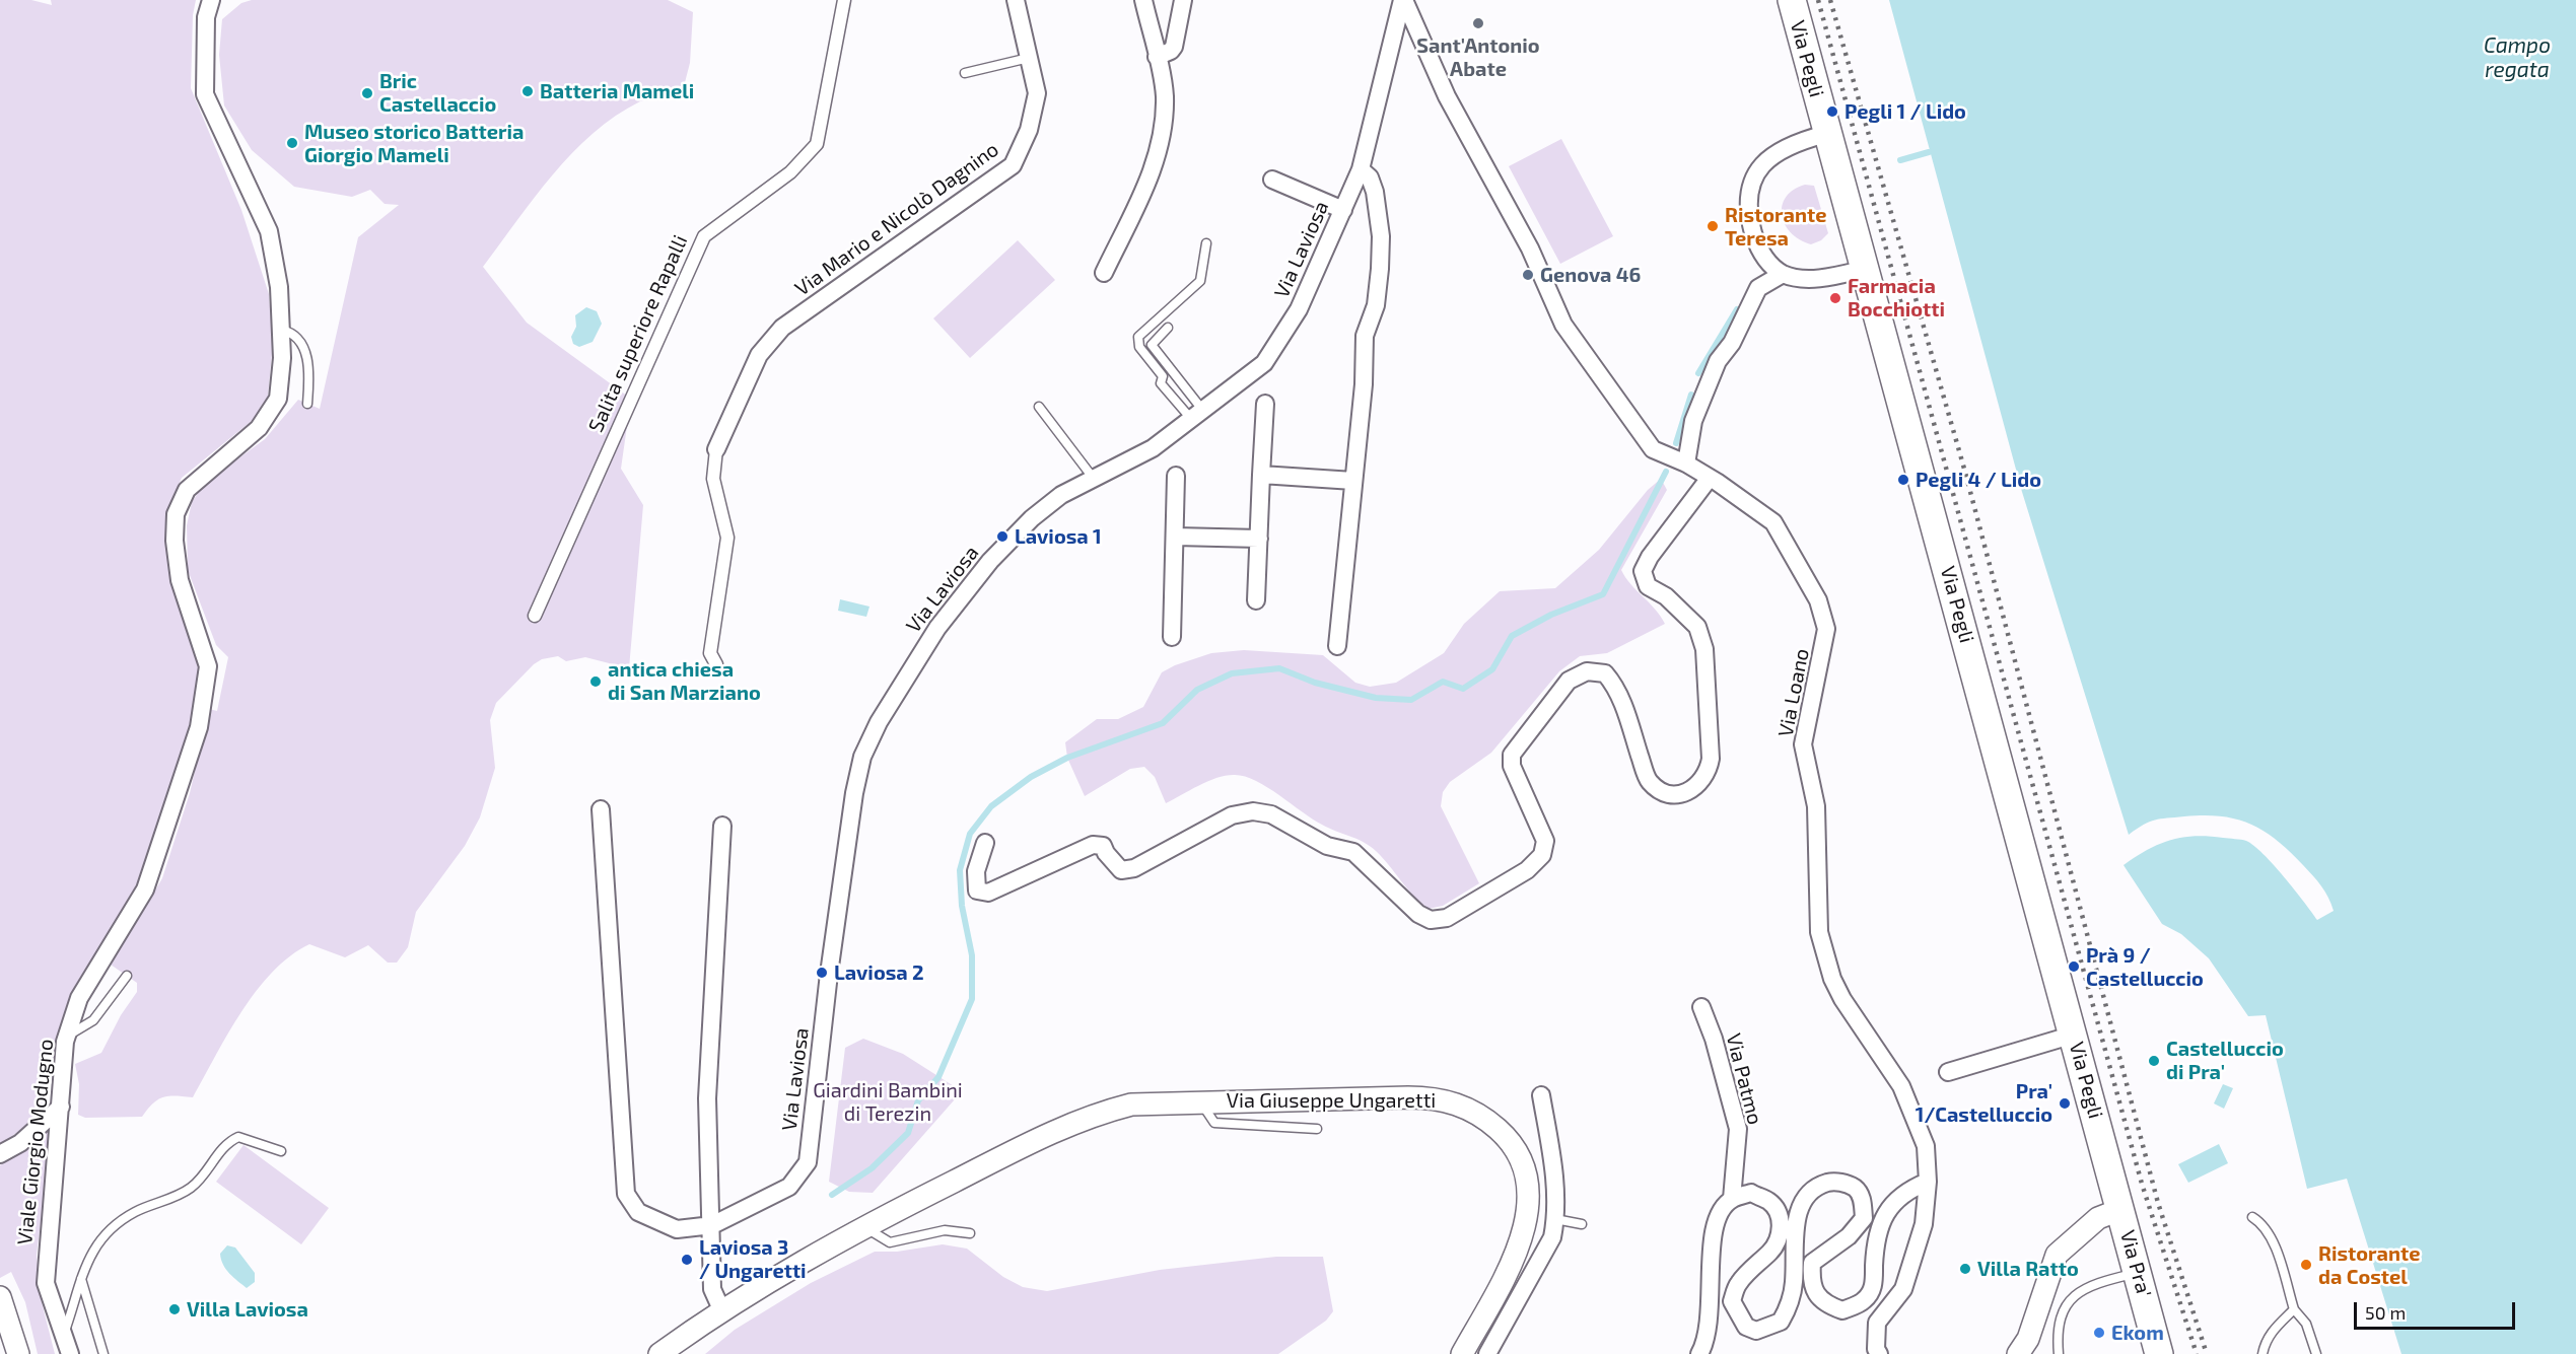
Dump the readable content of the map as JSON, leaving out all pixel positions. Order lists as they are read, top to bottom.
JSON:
{
  "streets": {
    "main road": ["Via Pegli", "Via Pra'"],
    "street": [
      "Via Mario e Nicolò Dagnino",
      "Via Laviosa",
      "Salita superiore Rapalli",
      "Via Loano",
      "Via Patmo",
      "Via Giuseppe Ungaretti",
      "Viale Giorgio Modugno"
    ]
  },
  "crossings": [
    ["Via Pegli", "Via Pra'"],
    ["Via Laviosa", "Via Loano"]
  ],
  "water": ["Campo regata"],
  "parks": ["Giardini Bambini di Terezin"],
  "places": [
    "Sant'Antonio Abate",
    "Batteria Mameli",
    "Bric Castellaccio",
    "Pegli 1 / Lido",
    "Museo storico Batteria Giorgio Mameli",
    "Ristorante Teresa",
    "Genova 46",
    "Farmacia Bocchiotti",
    "Pegli 4 / Lido",
    "Laviosa 1",
    "antica chiesa di San Marziano",
    "Prà 9 / Castelluccio",
    "Laviosa 2",
    "Castelluccio di Pra'",
    "Pra' 1/Castelluccio",
    "Laviosa 3 / Ungaretti",
    "Ristorante da Costel",
    "Villa Ratto",
    "Villa Laviosa",
    "Ekom"
  ],
  "scale_bar": "50 m"
}
